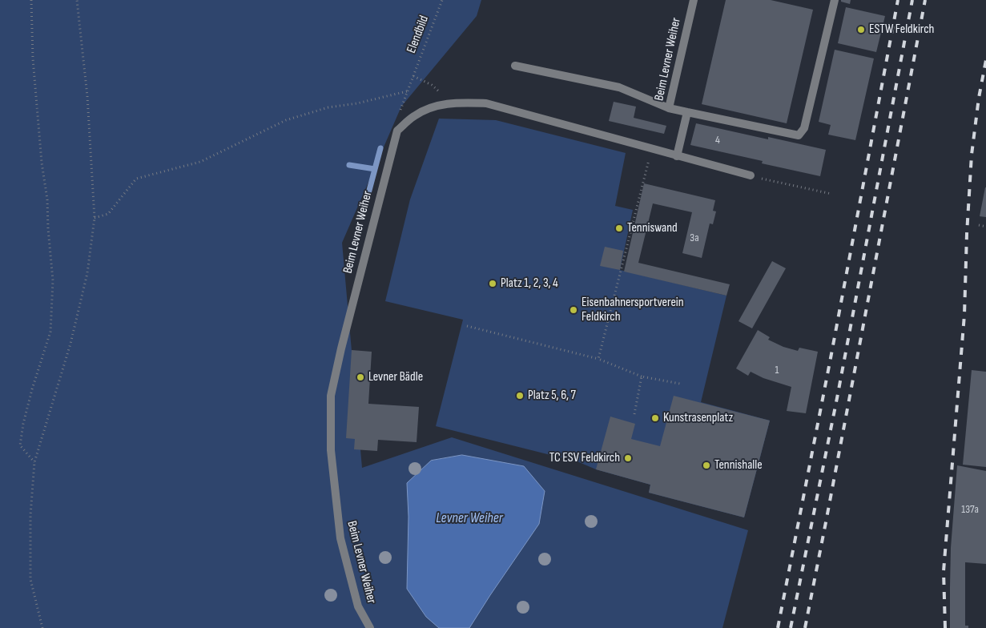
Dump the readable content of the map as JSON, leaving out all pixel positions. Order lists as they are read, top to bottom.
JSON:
{
  "streets": {
    "street": ["Beim Levner Weiher"],
    "path": ["Elendbild"]
  },
  "water": ["Levner Weiher"],
  "places": [
    "ESTW Feldkirch",
    "Tenniswand",
    "Platz 1, 2, 3, 4",
    "Eisenbahnersportverein Feldkirch",
    "Levner Bädle",
    "Platz 5, 6, 7",
    "Kunstrasenplatz",
    "TC ESV Feldkirch",
    "Tennishalle"
  ],
  "house_numbers": [
    "4",
    "3a",
    "1",
    "137a"
  ]
}
